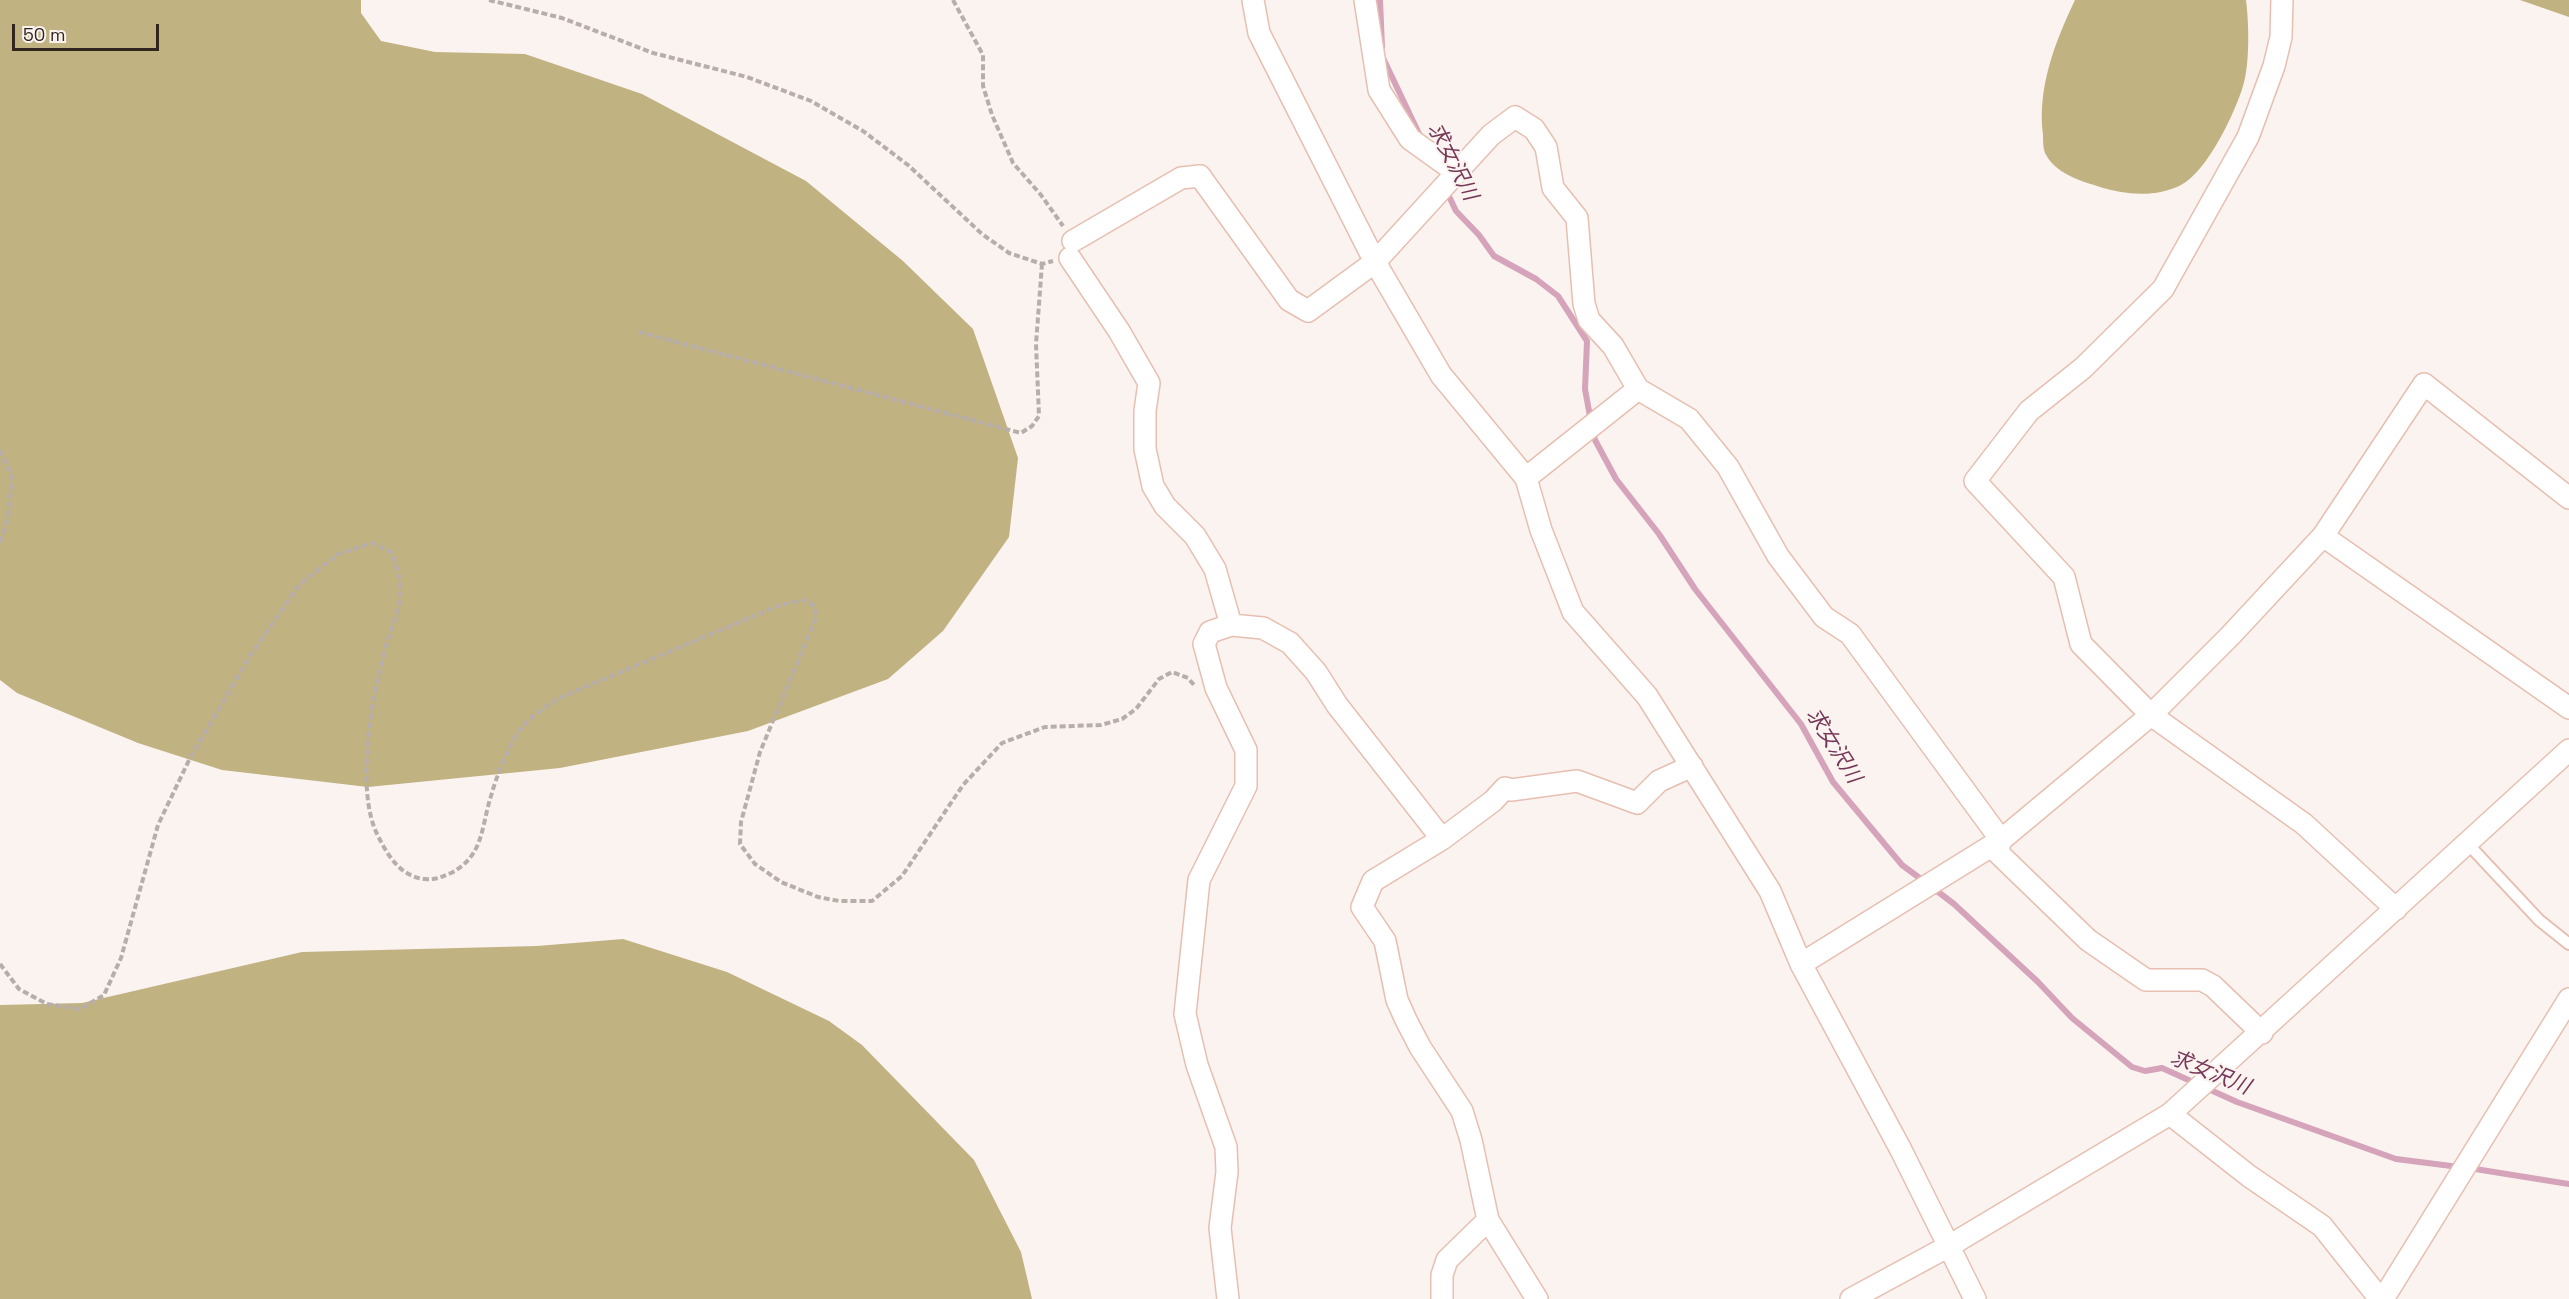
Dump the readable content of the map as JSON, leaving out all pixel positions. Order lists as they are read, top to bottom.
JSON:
{
  "water": ["求女沢川"],
  "scale_bar": "50 m"
}
